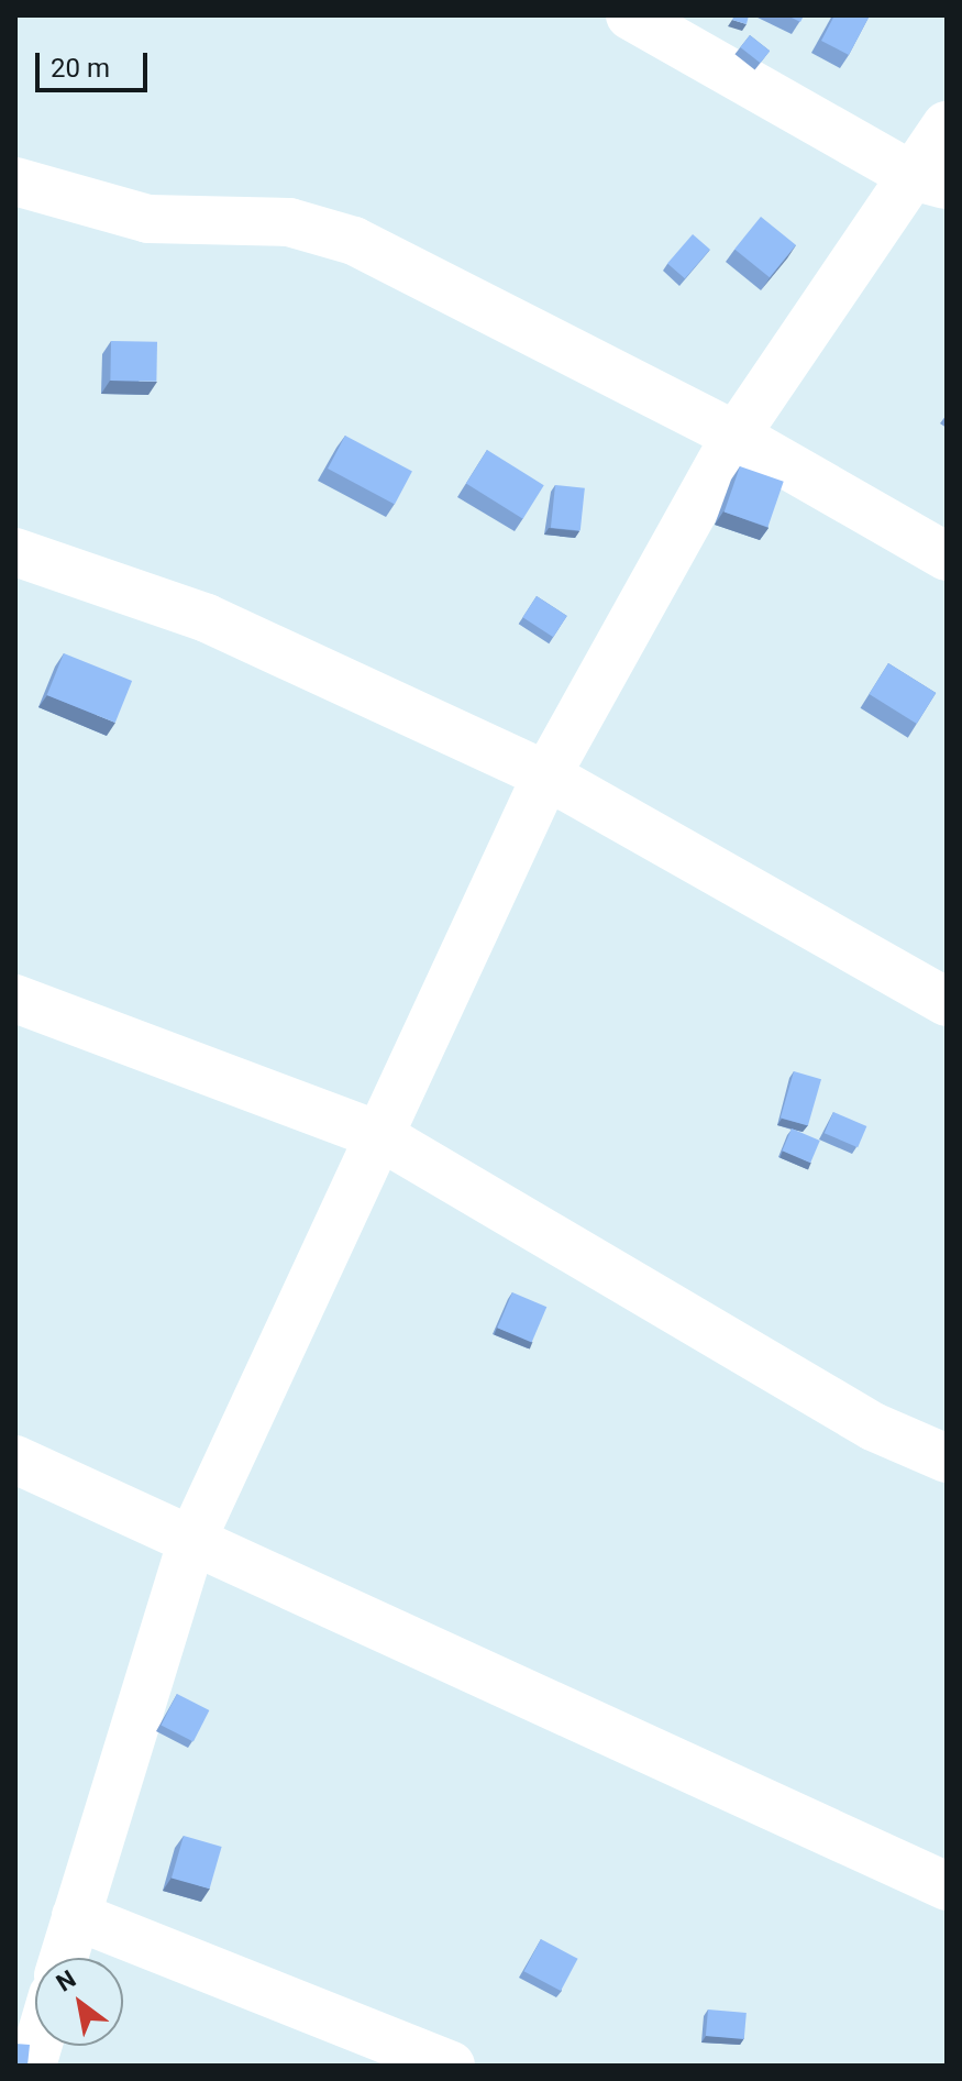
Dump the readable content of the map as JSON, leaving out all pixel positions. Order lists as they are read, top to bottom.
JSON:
{
  "scale_bar": "20 m",
  "north": "top left"
}
